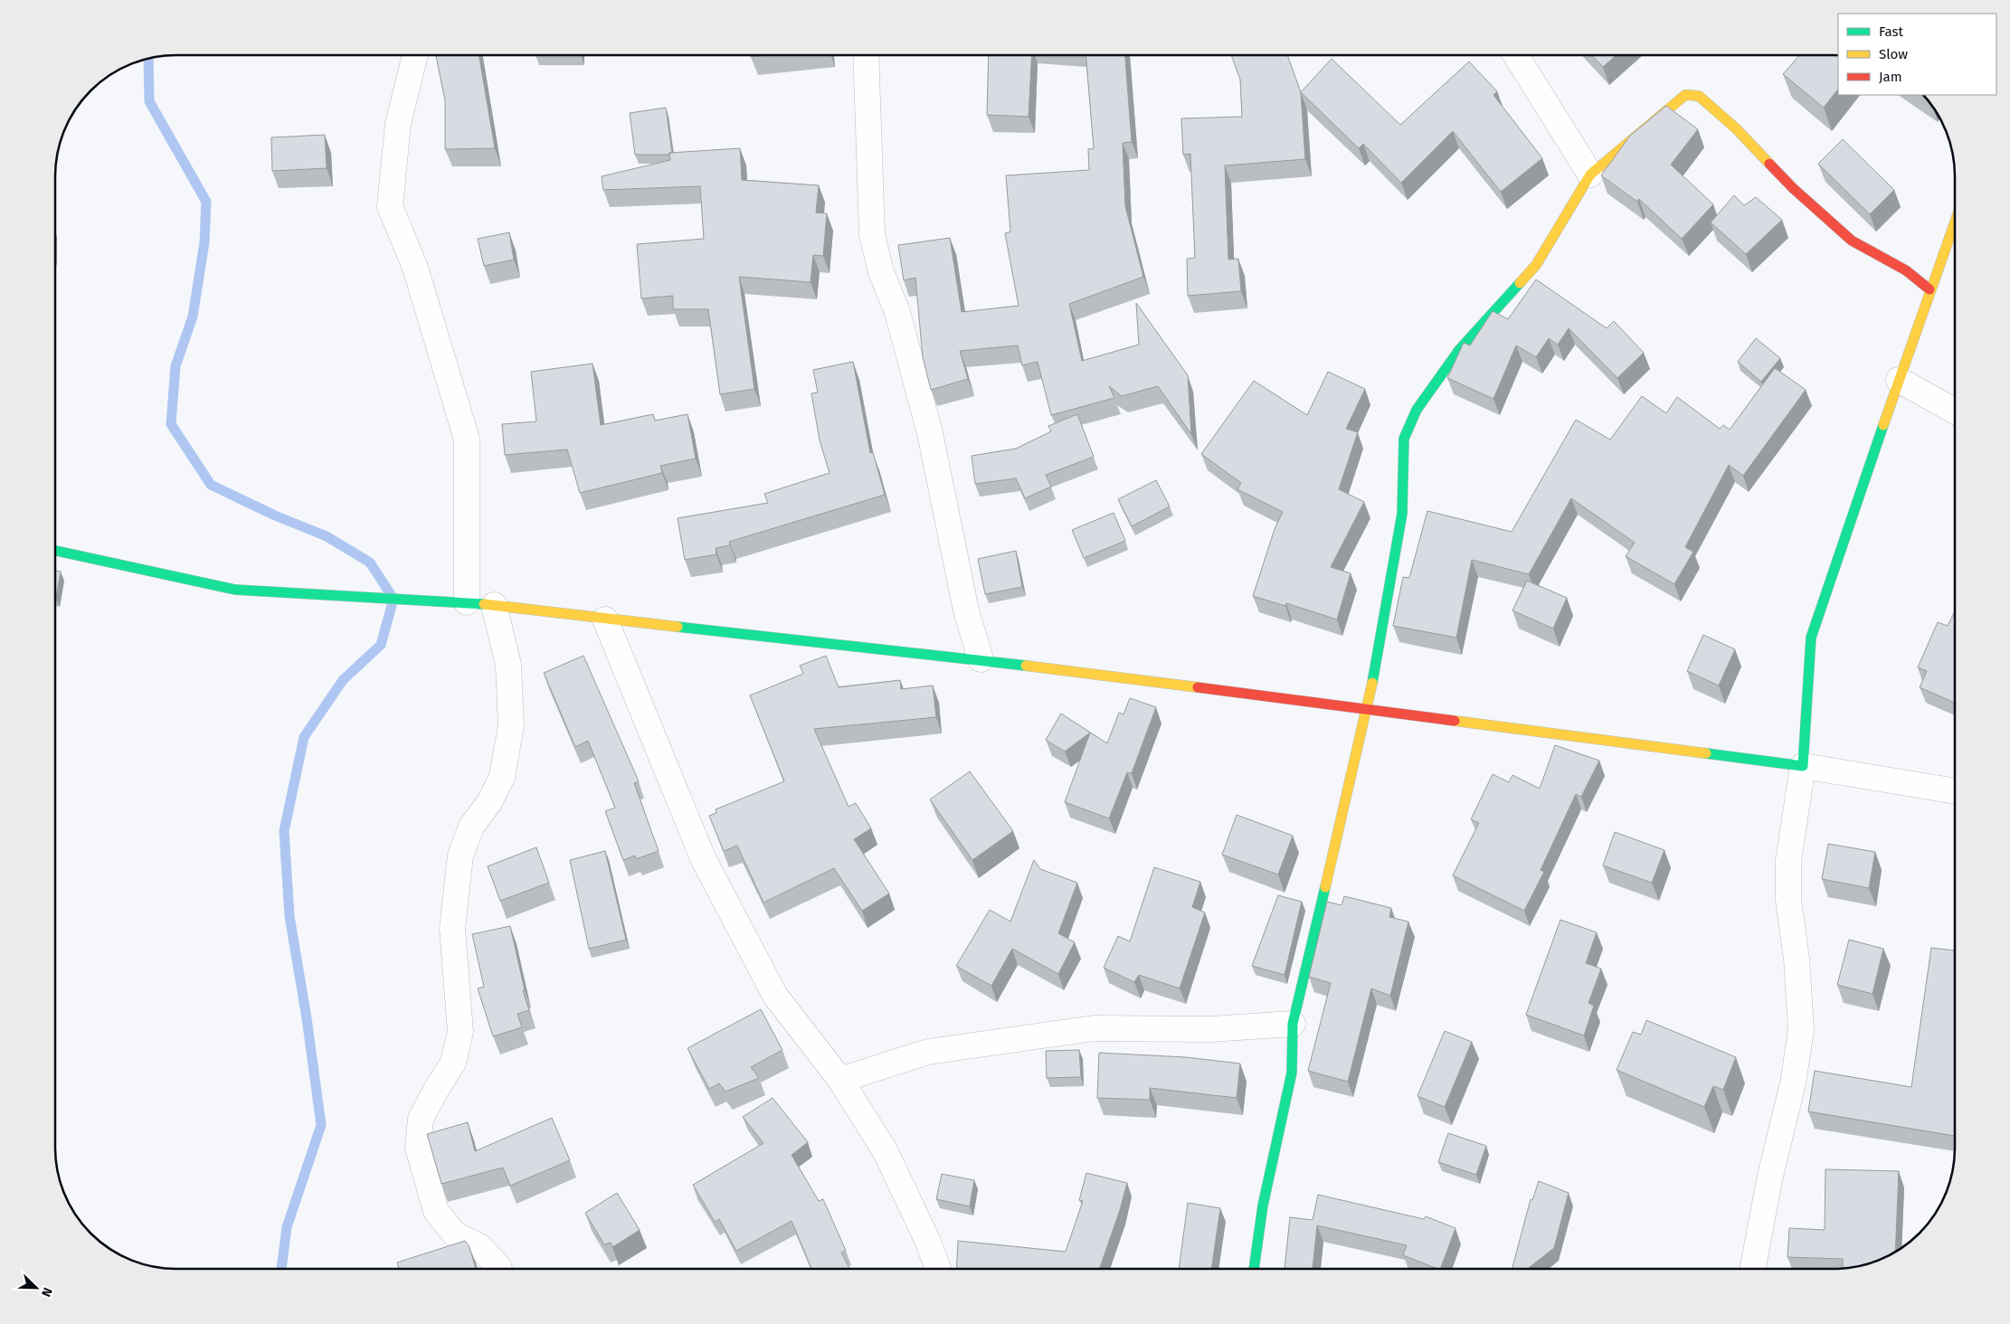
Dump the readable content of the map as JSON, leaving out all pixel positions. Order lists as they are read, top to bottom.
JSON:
{
  "legend": ["Fast", "Slow", "Jam"],
  "north": "bottom right"
}
